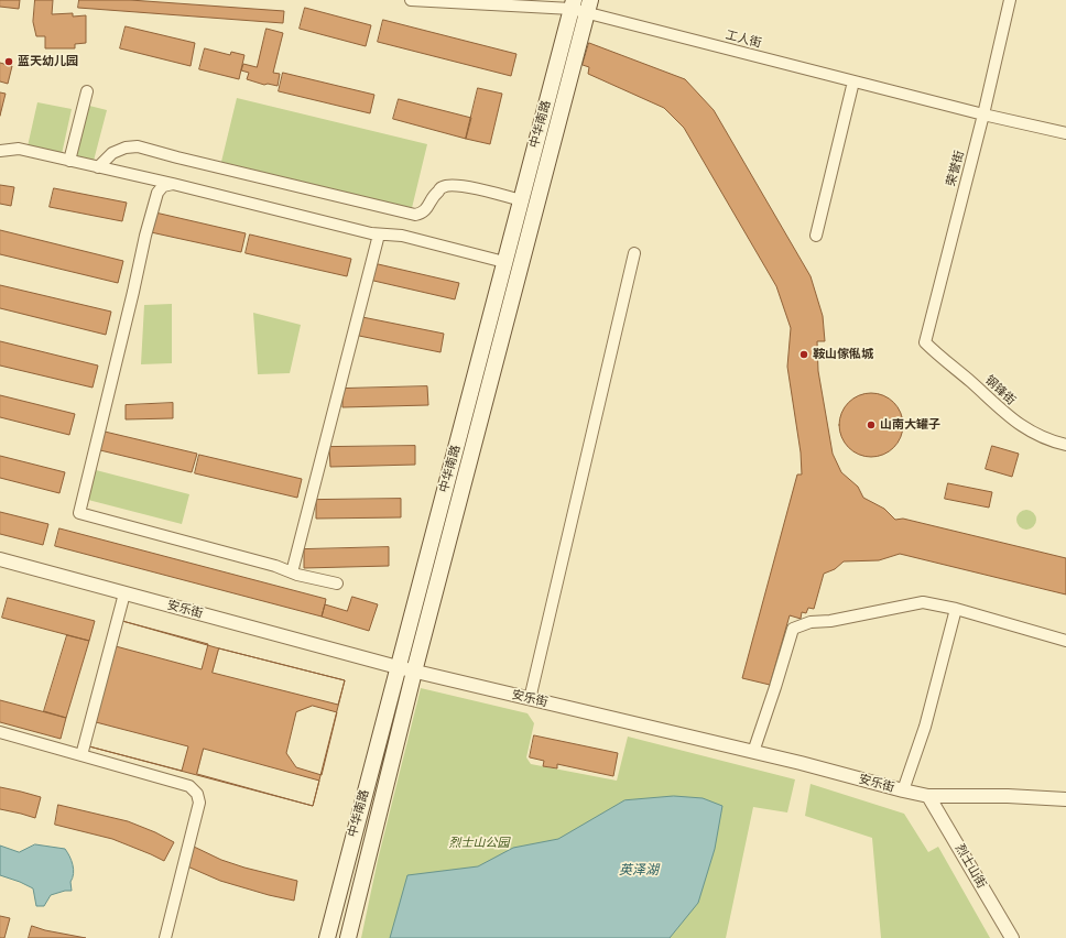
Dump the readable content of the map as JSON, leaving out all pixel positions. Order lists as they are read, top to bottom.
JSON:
{
  "streets": {
    "main road": ["中华南路"],
    "street": [
      "工人街",
      "荣誉街",
      "钢锋街",
      "安乐街",
      "烈士山街"
    ]
  },
  "crossings": [
    ["工人街", "中华南路"],
    ["工人街", "荣誉街"],
    ["中华南路", "安乐街"],
    ["荣誉街", "钢锋街"],
    ["安乐街", "烈士山街"]
  ],
  "water": ["英泽湖"],
  "parks": ["烈士山公园"],
  "places": ["蓝天幼儿园", "鞍山傢俬城", "山南大罐子"]
}
